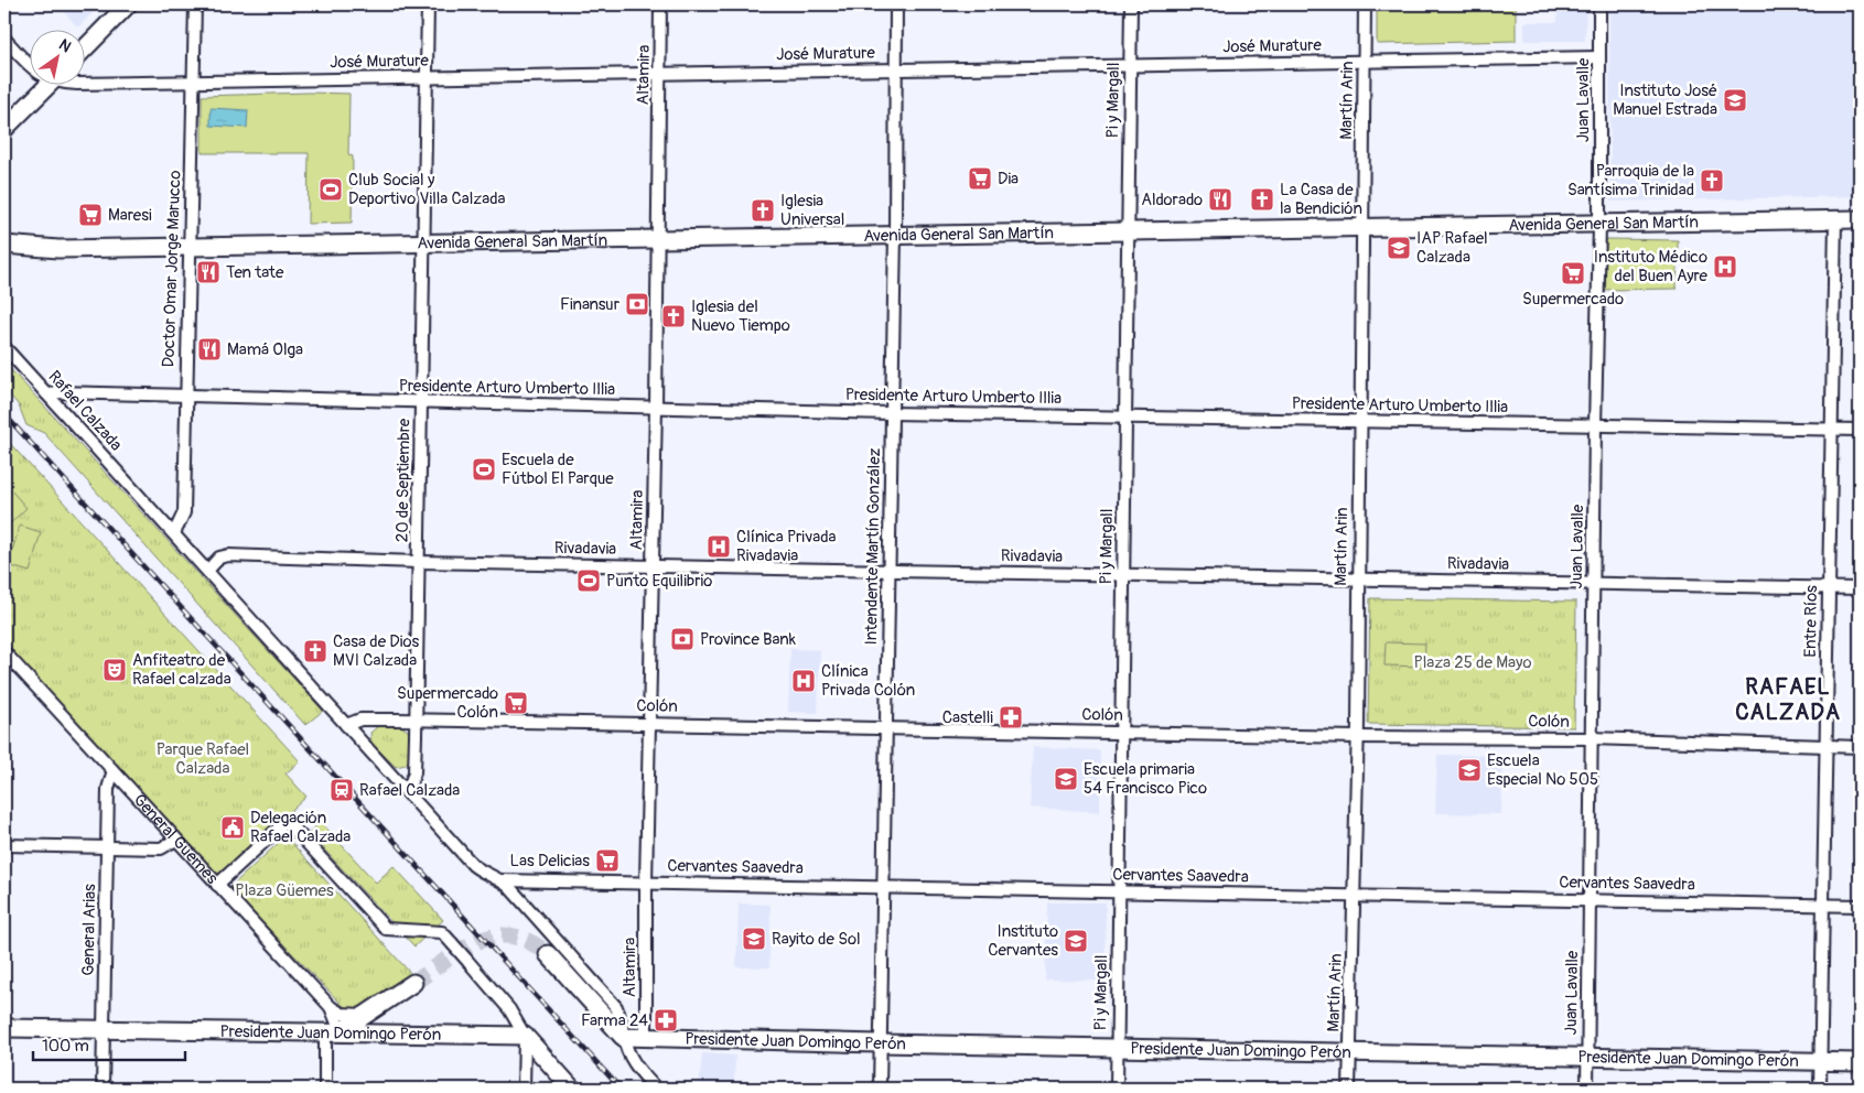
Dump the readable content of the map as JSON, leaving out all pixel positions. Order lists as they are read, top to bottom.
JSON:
{
  "streets": {
    "main road": ["Avenida General San Martín", "Presidente Juan Domingo Perón"],
    "street": [
      "José Murature",
      "Altamira",
      "Pi y Margall",
      "Martín Arin",
      "Juan Lavalle",
      "Doctor Omar Jorge Marucco",
      "Presidente Arturo Umberto Illia",
      "Rafael Calzada",
      "20 de Septiembre",
      "Intendente Martín González",
      "Rivadavia",
      "Entre Ríos",
      "Colón",
      "General Güemes",
      "Cervantes Saavedra",
      "General Arias"
    ]
  },
  "crossings": [
    ["José Murature", "Altamira"],
    ["José Murature", "Pi y Margall"],
    ["José Murature", "Martín Arin"],
    ["José Murature", "Juan Lavalle"],
    ["José Murature", "Doctor Omar Jorge Marucco"],
    ["José Murature", "20 de Septiembre"],
    ["José Murature", "Intendente Martín González"],
    ["Altamira", "Avenida General San Martín"],
    ["Altamira", "Presidente Arturo Umberto Illia"],
    ["Altamira", "Rivadavia"],
    ["Altamira", "Colón"],
    ["Altamira", "Cervantes Saavedra"],
    ["Altamira", "Presidente Juan Domingo Perón"],
    ["Pi y Margall", "Avenida General San Martín"],
    ["Pi y Margall", "Presidente Arturo Umberto Illia"],
    ["Pi y Margall", "Rivadavia"],
    ["Pi y Margall", "Colón"],
    ["Pi y Margall", "Cervantes Saavedra"],
    ["Pi y Margall", "Presidente Juan Domingo Perón"],
    ["Martín Arin", "Avenida General San Martín"],
    ["Martín Arin", "Presidente Arturo Umberto Illia"],
    ["Martín Arin", "Rivadavia"],
    ["Martín Arin", "Colón"],
    ["Martín Arin", "Cervantes Saavedra"],
    ["Martín Arin", "Presidente Juan Domingo Perón"],
    ["Juan Lavalle", "Avenida General San Martín"],
    ["Juan Lavalle", "Presidente Arturo Umberto Illia"],
    ["Juan Lavalle", "Rivadavia"],
    ["Juan Lavalle", "Colón"],
    ["Juan Lavalle", "Cervantes Saavedra"],
    ["Juan Lavalle", "Presidente Juan Domingo Perón"],
    ["Avenida General San Martín", "Doctor Omar Jorge Marucco"],
    ["Avenida General San Martín", "20 de Septiembre"],
    ["Avenida General San Martín", "Intendente Martín González"],
    ["Avenida General San Martín", "Entre Ríos"],
    ["Doctor Omar Jorge Marucco", "Presidente Arturo Umberto Illia"],
    ["Doctor Omar Jorge Marucco", "Rafael Calzada"],
    ["Presidente Arturo Umberto Illia", "Rafael Calzada"],
    ["Presidente Arturo Umberto Illia", "20 de Septiembre"],
    ["Presidente Arturo Umberto Illia", "Intendente Martín González"],
    ["Presidente Arturo Umberto Illia", "Entre Ríos"],
    ["Rafael Calzada", "20 de Septiembre"],
    ["Rafael Calzada", "Rivadavia"],
    ["Rafael Calzada", "Colón"],
    ["Rafael Calzada", "Cervantes Saavedra"],
    ["Rafael Calzada", "Presidente Juan Domingo Perón"],
    ["20 de Septiembre", "Rivadavia"],
    ["20 de Septiembre", "Colón"],
    ["Intendente Martín González", "Rivadavia"],
    ["Intendente Martín González", "Colón"],
    ["Intendente Martín González", "Cervantes Saavedra"],
    ["Intendente Martín González", "Presidente Juan Domingo Perón"],
    ["Rivadavia", "Entre Ríos"],
    ["Entre Ríos", "Colón"],
    ["Entre Ríos", "Cervantes Saavedra"],
    ["Entre Ríos", "Presidente Juan Domingo Perón"],
    ["General Güemes", "General Arias"],
    ["General Güemes", "Presidente Juan Domingo Perón"],
    ["General Arias", "Presidente Juan Domingo Perón"]
  ],
  "districts": ["RAFAEL CALZADA"],
  "parks": ["Plaza 25 de Mayo", "Parque Rafael Calzada", "Plaza Güemes"],
  "places": {
    "school or university": [
      "Instituto José Manuel Estrada",
      "IAP Rafael Calzada",
      "Escuela Especial Nº 505",
      "Escuela primaria 54 Francisco Pico",
      "Rayito de Sol",
      "Instituto Cervantes"
    ],
    "supermarket": [
      "Dia",
      "Maresi",
      "Supermercado",
      "Supermercado Colón",
      "Las Delicias"
    ],
    "church": [
      "Parroquia de la Santísima Trinidad",
      "La Casa de la Bendición",
      "Iglesia Universal",
      "Iglesia del Nuevo Tiempo",
      "Casa de Dios MVI Calzada"
    ],
    "sports": ["Club Social y Deportivo Villa Calzada", "Escuela de Fútbol El Parque", "Punto Equilibrio"],
    "restaurant": ["Aldorado", "Ten tate", "Mamá Olga"],
    "hospital": ["Instituto Médico del Buen Ayre", "Clínica Privada Rivadavia", "Clínica Privada Colón"],
    "bank": ["Finansur", "Province Bank"],
    "theatre": ["Anfiteatro de Rafael calzada"],
    "pharmacy": ["Castelli", "Farma 24"],
    "station": ["Rafael Calzada"],
    "public building": ["Delegación Rafael Calzada"]
  },
  "scale_bar": "100 m",
  "north": "top right"
}
